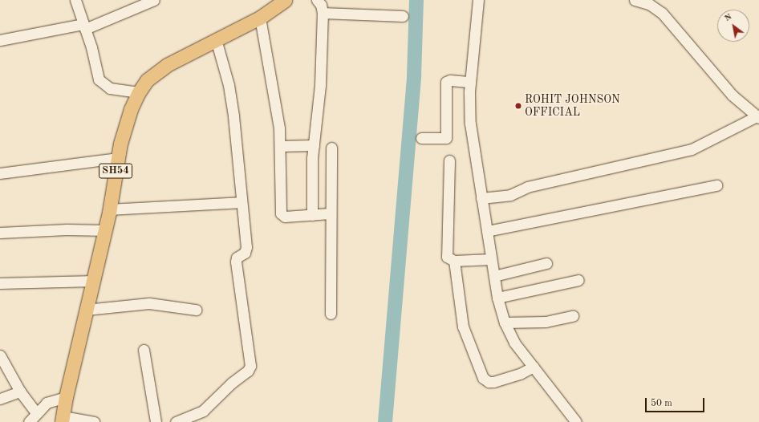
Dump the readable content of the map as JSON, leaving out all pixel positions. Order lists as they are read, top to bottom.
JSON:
{
  "streets": {
    "main road": ["SH54"]
  },
  "places": ["ROHIT JOHNSON OFFICIAL"],
  "scale_bar": "50 m",
  "north": "top left"
}
